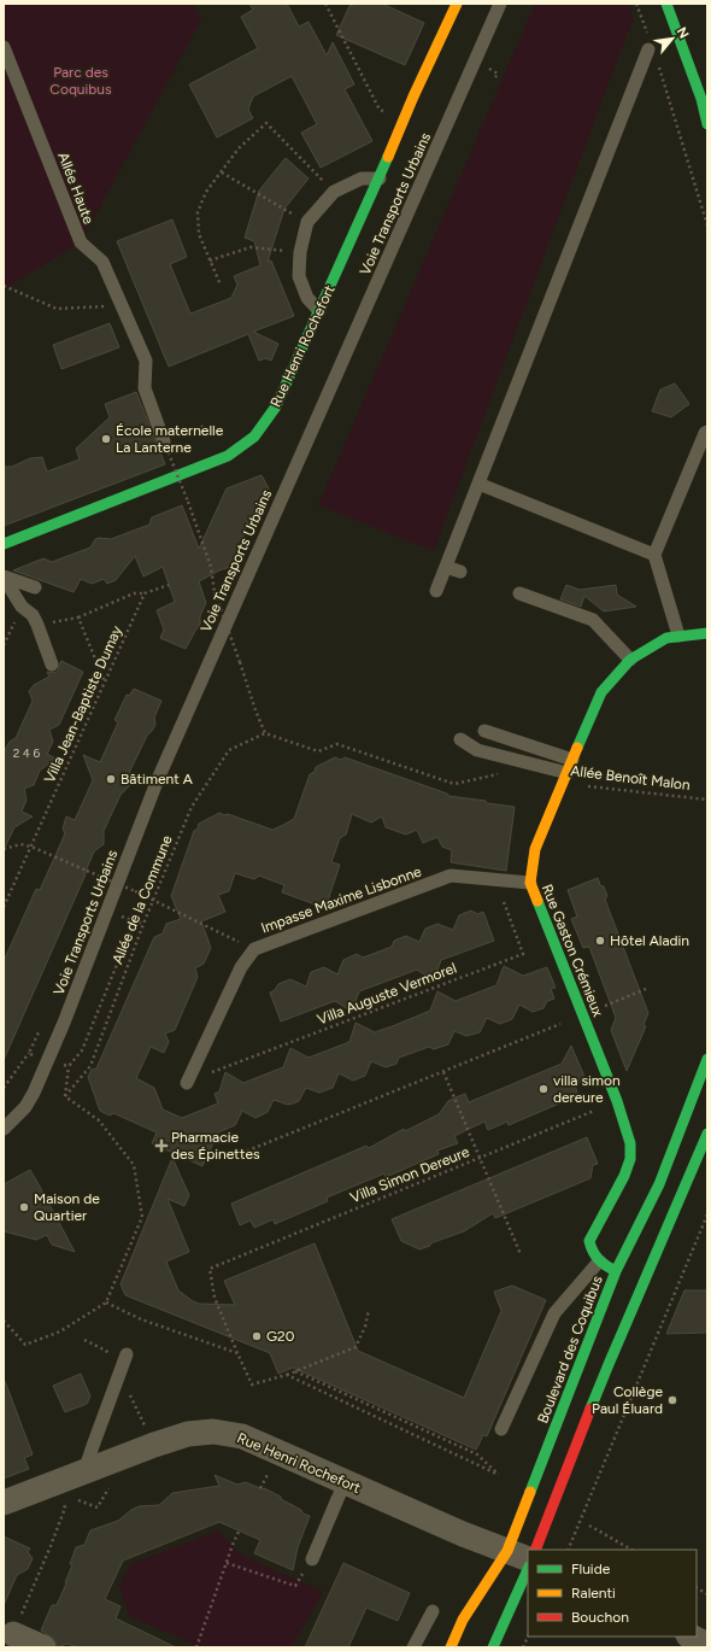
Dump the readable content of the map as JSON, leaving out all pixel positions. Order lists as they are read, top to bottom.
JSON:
{
  "streets": {
    "street": ["Rue Henri Rochefort", "Rue Gaston Crémieux", "Boulevard des Coquibus"],
    "lane": ["Allée Haute", "Voie Transports Urbains", "Impasse Maxime Lisbonne"],
    "path": [
      "Villa Jean-Baptiste Dumay",
      "Allée Benoît Malon",
      "Allée de la Commune",
      "Villa Auguste Vermorel",
      "Villa Simon Dereure"
    ]
  },
  "crossings": [
    ["Rue Henri Rochefort", "Boulevard des Coquibus"],
    ["Allée Benoît Malon", "Rue Gaston Crémieux"],
    ["Impasse Maxime Lisbonne", "Rue Gaston Crémieux"],
    ["Impasse Maxime Lisbonne", "Villa Auguste Vermorel"],
    ["Rue Gaston Crémieux", "Villa Simon Dereure"]
  ],
  "parks": ["Parc des Coquibus"],
  "places": {
    "other": [
      "École maternelle La Lanterne",
      "Bâtiment A",
      "Hôtel Aladin",
      "villa simon dereure",
      "Maison de Quartier",
      "G20",
      "Collège Paul Éluard"
    ],
    "health": ["Pharmacie des Épinettes"]
  },
  "house_numbers": ["2 4 6"],
  "legend": ["Fluide", "Ralenti", "Bouchon"],
  "north": "top right"
}
